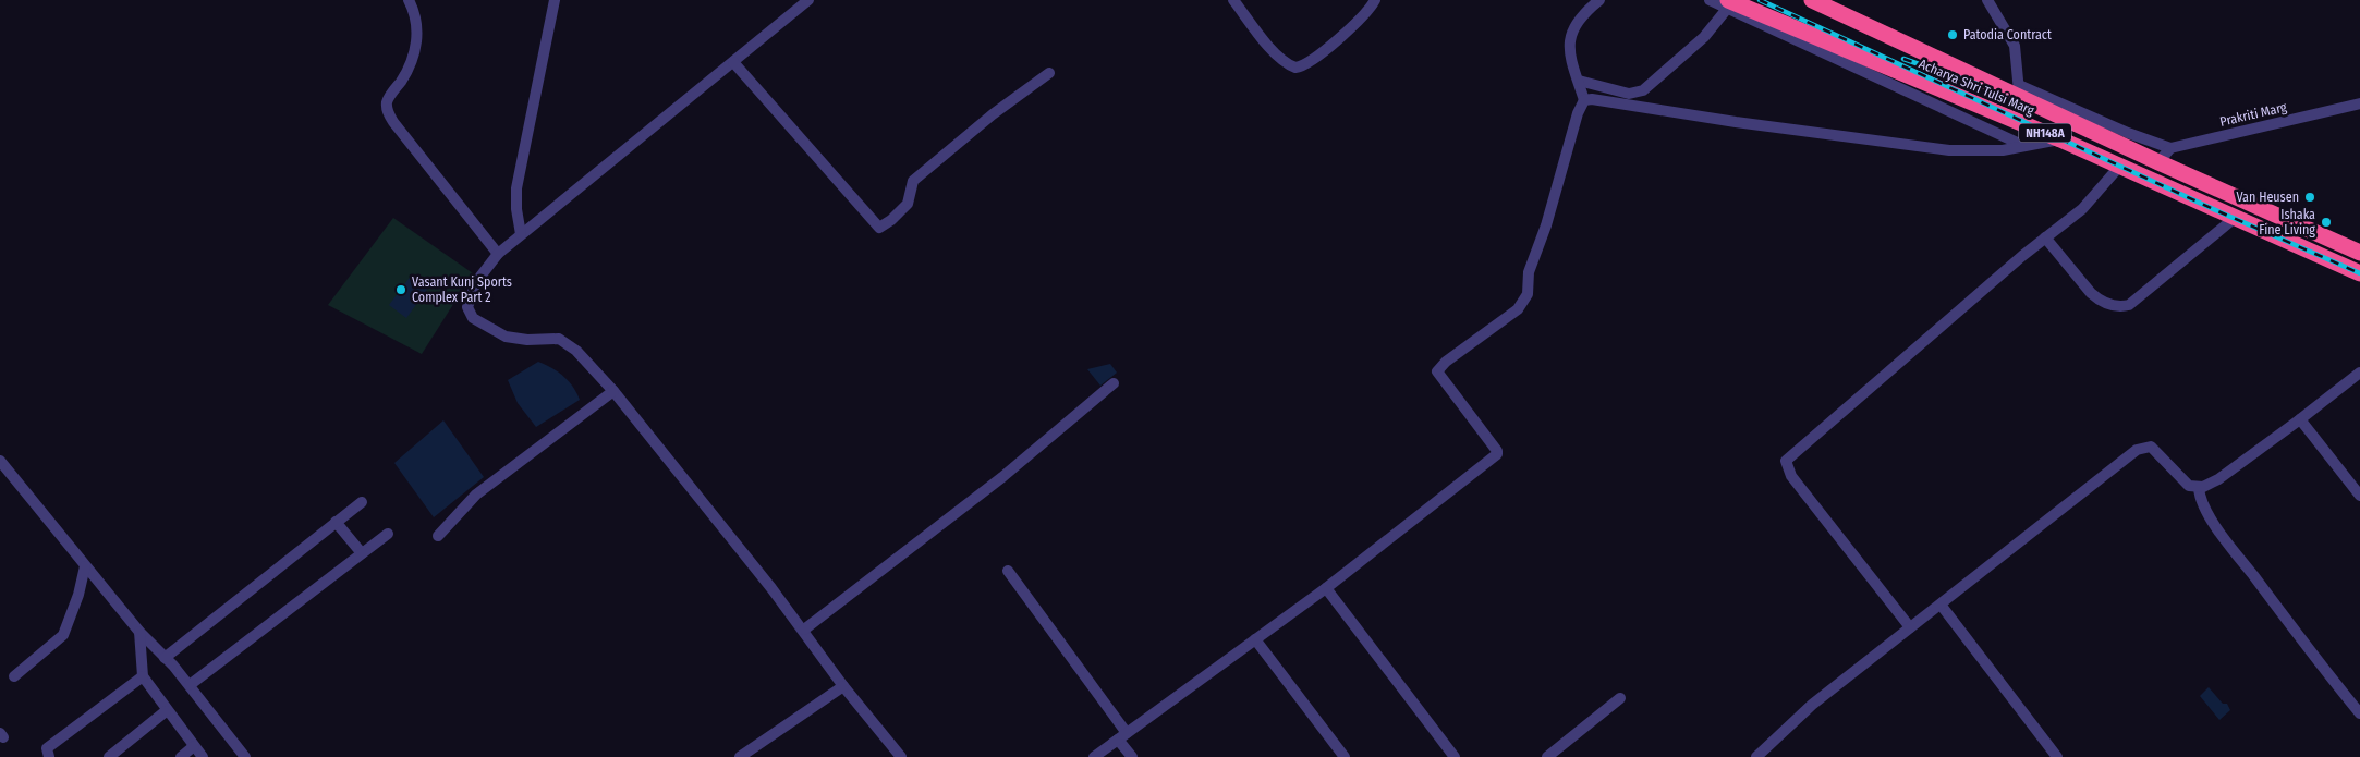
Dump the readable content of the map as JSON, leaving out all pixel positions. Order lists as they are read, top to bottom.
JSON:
{
  "streets": {
    "highway": ["Acharya Shri Tulsi Marg", "NH148A"],
    "street": ["Prakriti Marg"]
  },
  "places": [
    "Patodia Contract",
    "Van Heusen",
    "Ishaka Fine Living",
    "Vasant Kunj Sports Complex Part 2"
  ]
}
